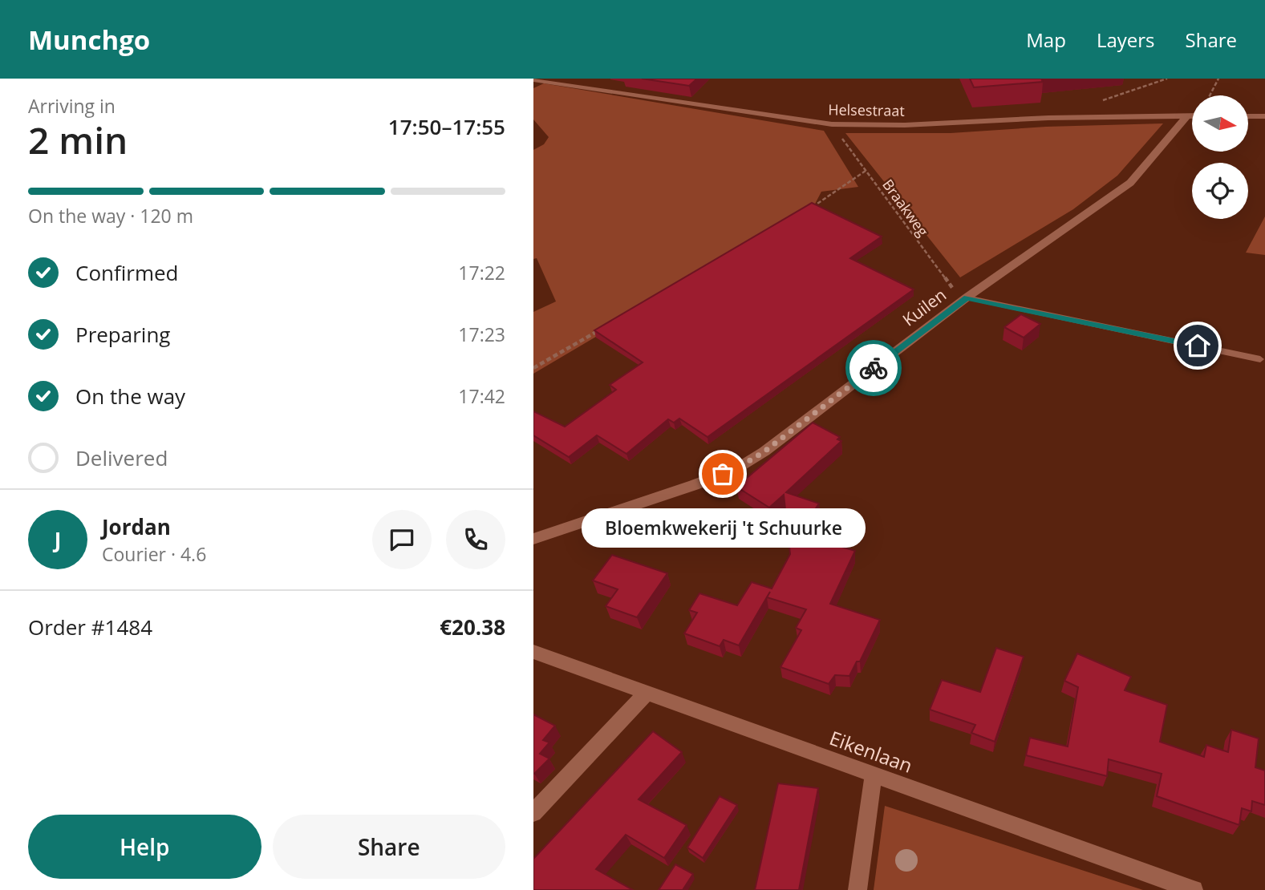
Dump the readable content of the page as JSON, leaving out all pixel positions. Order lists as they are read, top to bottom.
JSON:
{
  "streets": {
    "street": ["Helsestraat", "Kuilen", "Eikenlaan"],
    "path": ["Braakweg"]
  },
  "crossings": [
    ["Helsestraat", "Braakweg"],
    ["Helsestraat", "Kuilen"],
    ["Braakweg", "Kuilen"]
  ],
  "places": ["Bloemkwekerij 't Schuurke"],
  "north": "right",
  "page": {
    "header": "Munchgo",
    "nav": ["Map", "Layers", "Share"],
    "heading": ["2 min", "Arriving in", "17:50–17:55"],
    "panel": [
      "Jordan",
      "Courier · 4.6",
      "Order #1484",
      "€20.38"
    ],
    "bar": "On the way · 120 m",
    "list": [
      ["Confirmed", "17:22"],
      ["Preparing", "17:23"],
      ["On the way", "17:42"],
      "Delivered"
    ],
    "bubble": "Bloemkwekerij 't Schuurke",
    "round": "J",
    "buttons": ["Help", "Share"]
  }
}
